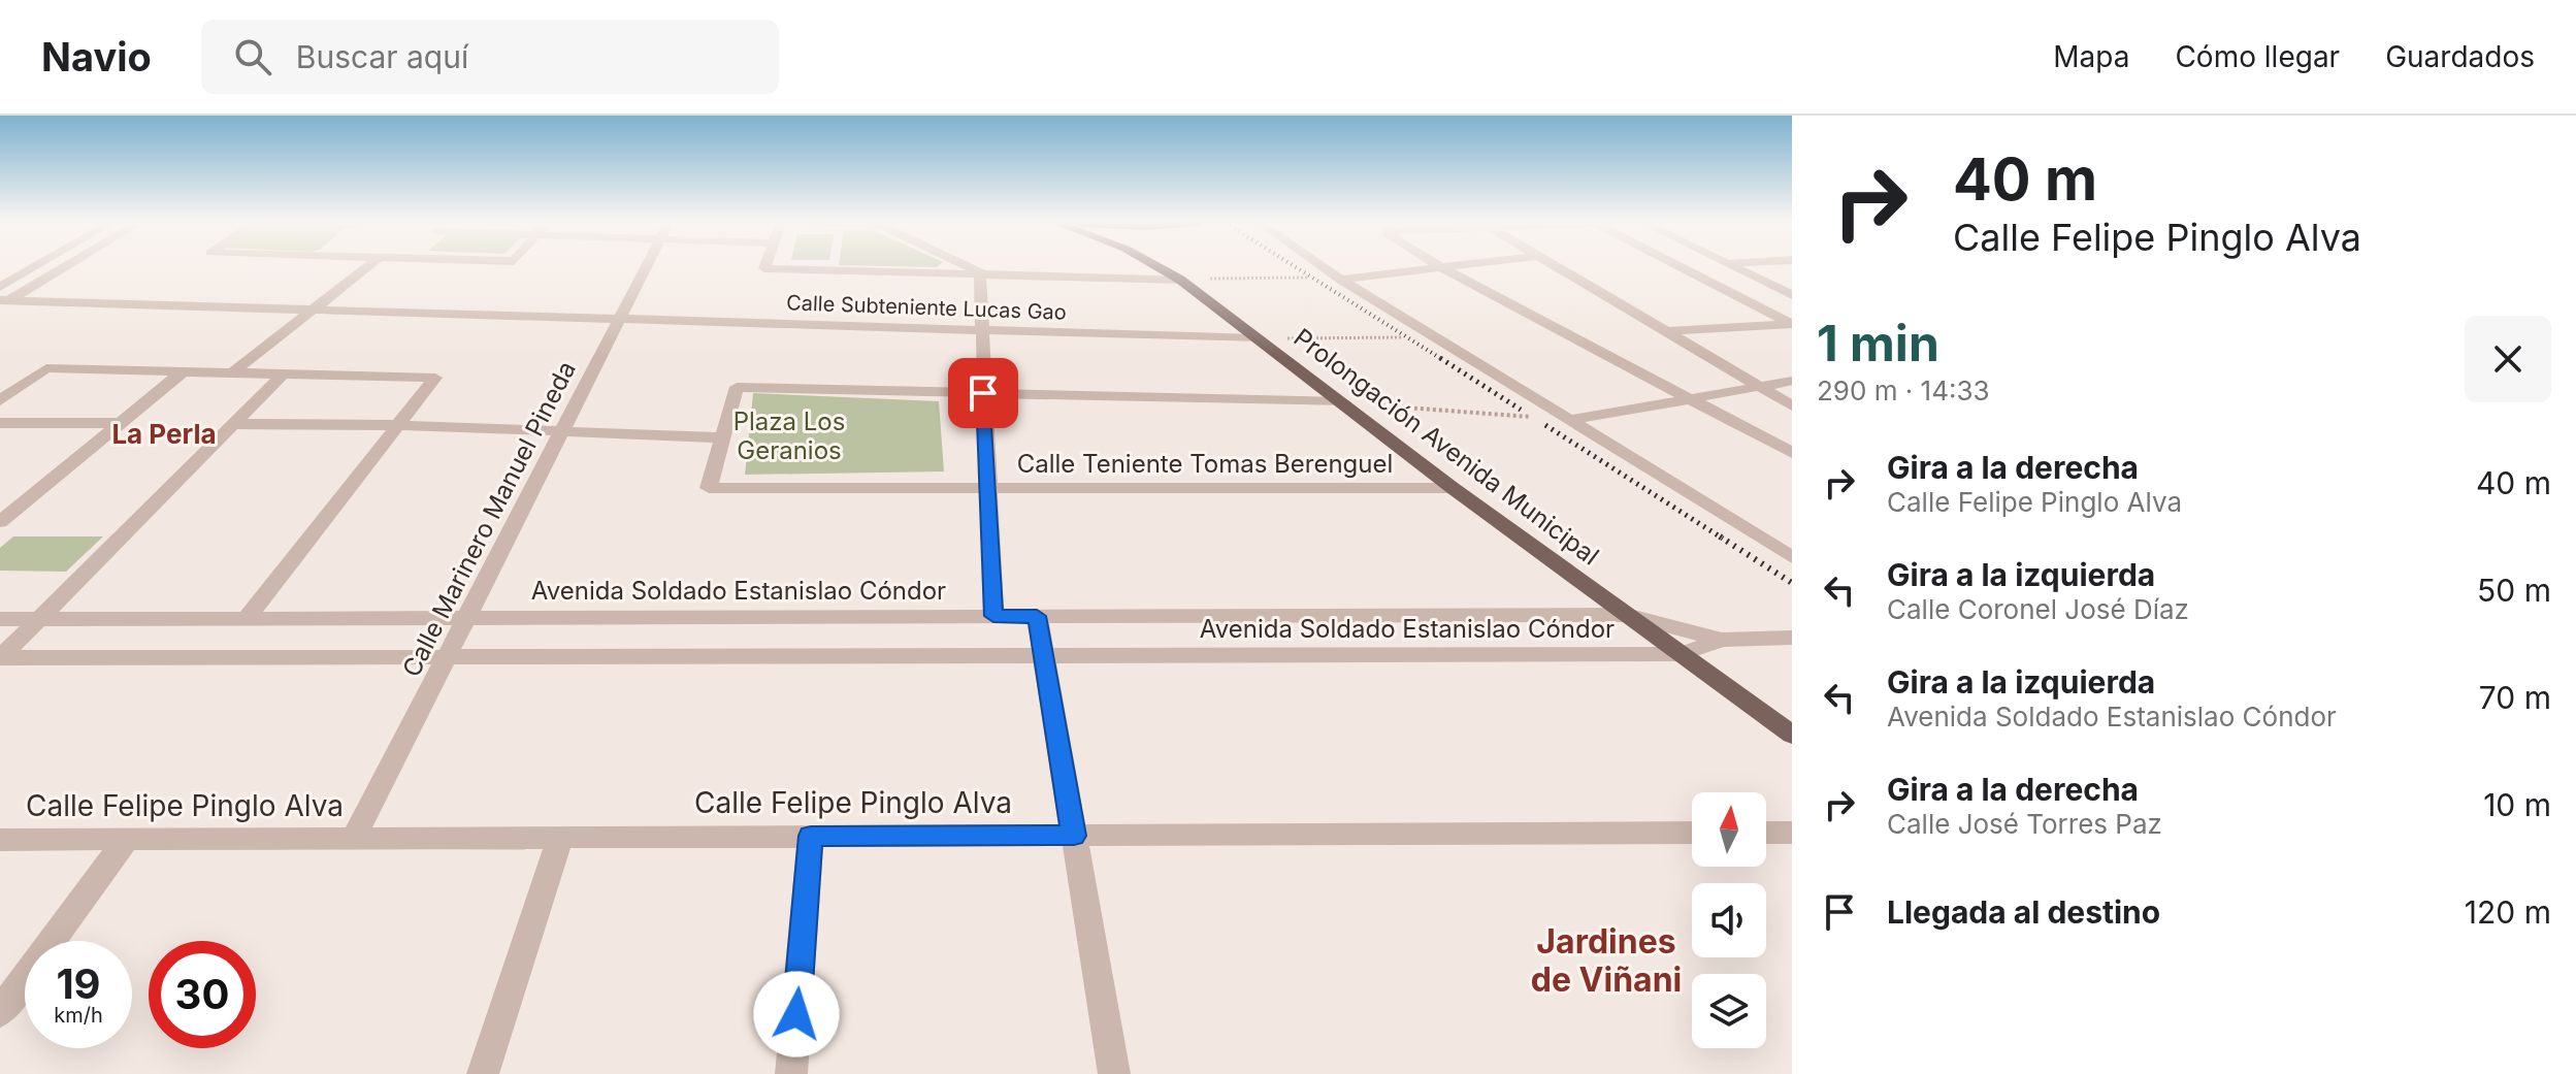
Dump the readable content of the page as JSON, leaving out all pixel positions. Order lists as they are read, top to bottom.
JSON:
{
  "streets": {
    "main road": ["Prolongación Avenida Municipal"],
    "street": [
      "Calle Subteniente Lucas Gao",
      "Calle Teniente Tomas Berenguel",
      "Calle Marinero Manuel Pineda",
      "Avenida Soldado Estanislao Cóndor",
      "Calle Felipe Pinglo Alva"
    ]
  },
  "crossings": [
    ["Calle Subteniente Lucas Gao", "Prolongación Avenida Municipal"],
    ["Calle Subteniente Lucas Gao", "Calle Marinero Manuel Pineda"],
    ["Prolongación Avenida Municipal", "Calle Teniente Tomas Berenguel"],
    ["Prolongación Avenida Municipal", "Avenida Soldado Estanislao Cóndor"],
    ["Calle Marinero Manuel Pineda", "Avenida Soldado Estanislao Cóndor"],
    ["Calle Marinero Manuel Pineda", "Calle Felipe Pinglo Alva"]
  ],
  "districts": ["La Perla", "Jardines de Viñani"],
  "parks": ["Plaza Los Geranios"],
  "north": "top",
  "page": {
    "header": "Navio",
    "search": "Buscar aquí",
    "nav": ["Mapa", "Cómo llegar", "Guardados"],
    "turn": ["40 m", "Calle Felipe Pinglo Alva"],
    "heading": ["1 min", "290 m · 14:33"],
    "list": [
      {
        "name": "Gira a la derecha",
        "note": "Calle Felipe Pinglo Alva",
        "value": "40 m"
      },
      {
        "name": "Gira a la izquierda",
        "note": "Calle Coronel José Díaz",
        "value": "50 m"
      },
      {
        "name": "Gira a la izquierda",
        "note": "Avenida Soldado Estanislao Cóndor",
        "value": "70 m"
      },
      {
        "name": "Gira a la derecha",
        "note": "Calle José Torres Paz",
        "value": "10 m"
      },
      {
        "name": "Llegada al destino",
        "value": "120 m"
      }
    ],
    "speed": "19 km/h",
    "limit": "30"
  }
}
